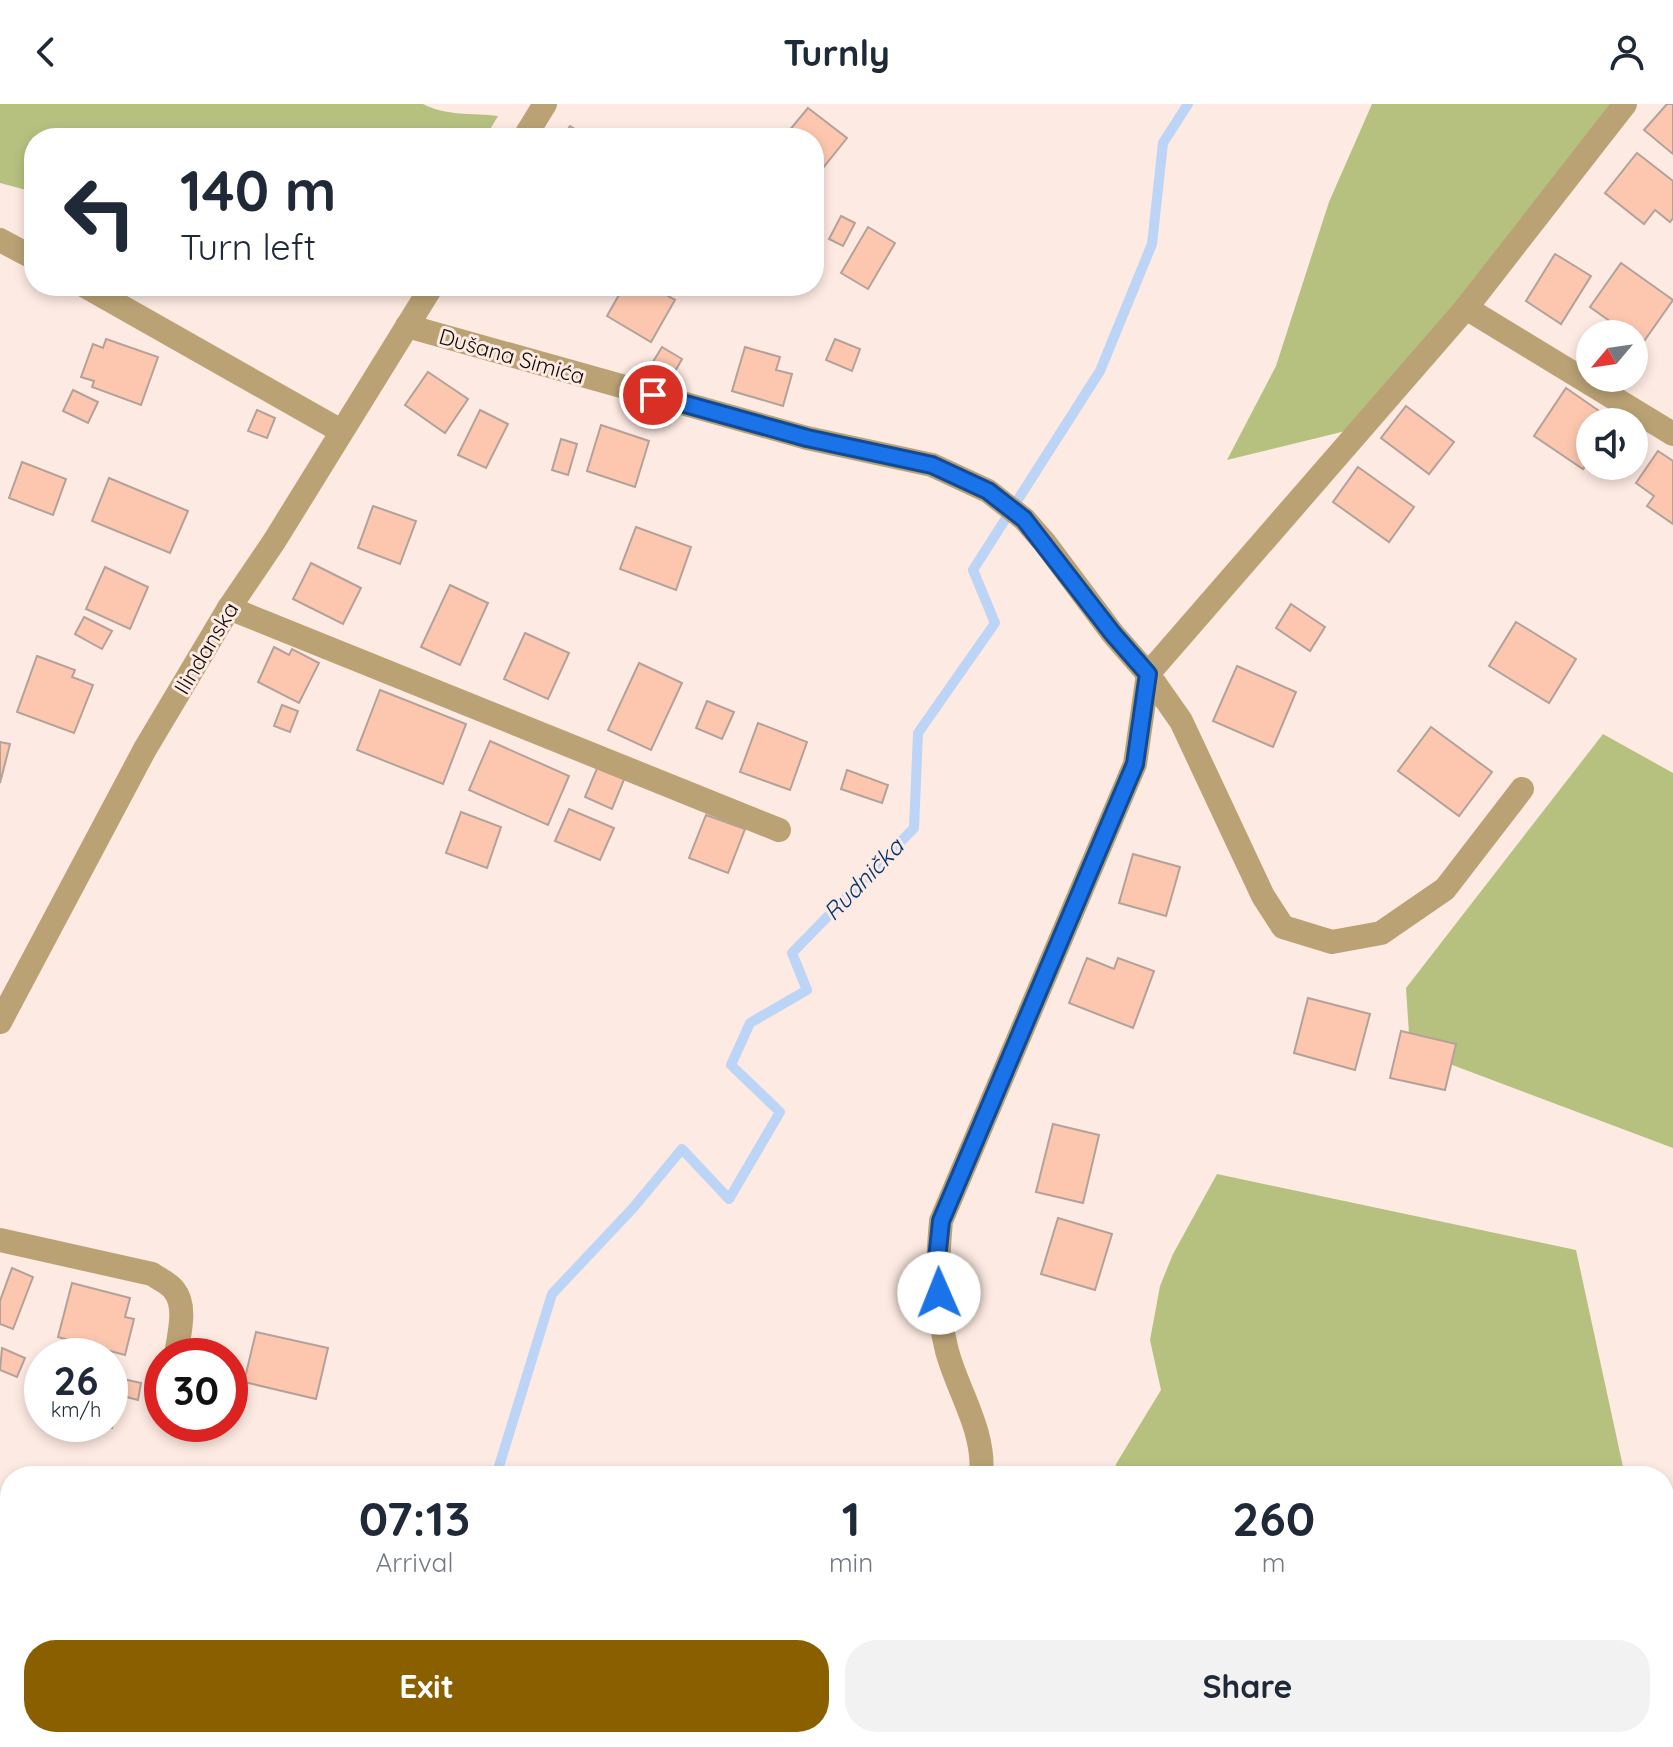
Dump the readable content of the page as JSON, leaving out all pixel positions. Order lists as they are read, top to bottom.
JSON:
{
  "streets": {
    "street": ["Dušana Simića", "Ilindanska"]
  },
  "crossings": [
    ["Dušana Simića", "Ilindanska"]
  ],
  "water": ["Rudnička"],
  "north": "bottom left",
  "page": {
    "header": "Turnly",
    "turn": ["140 m", "Turn left"],
    "speed": "26 km/h",
    "limit": "30",
    "eta": [
      "07:13",
      "Arrival",
      "1",
      "min",
      "260",
      "m"
    ],
    "buttons": ["Exit", "Share"]
  }
}
